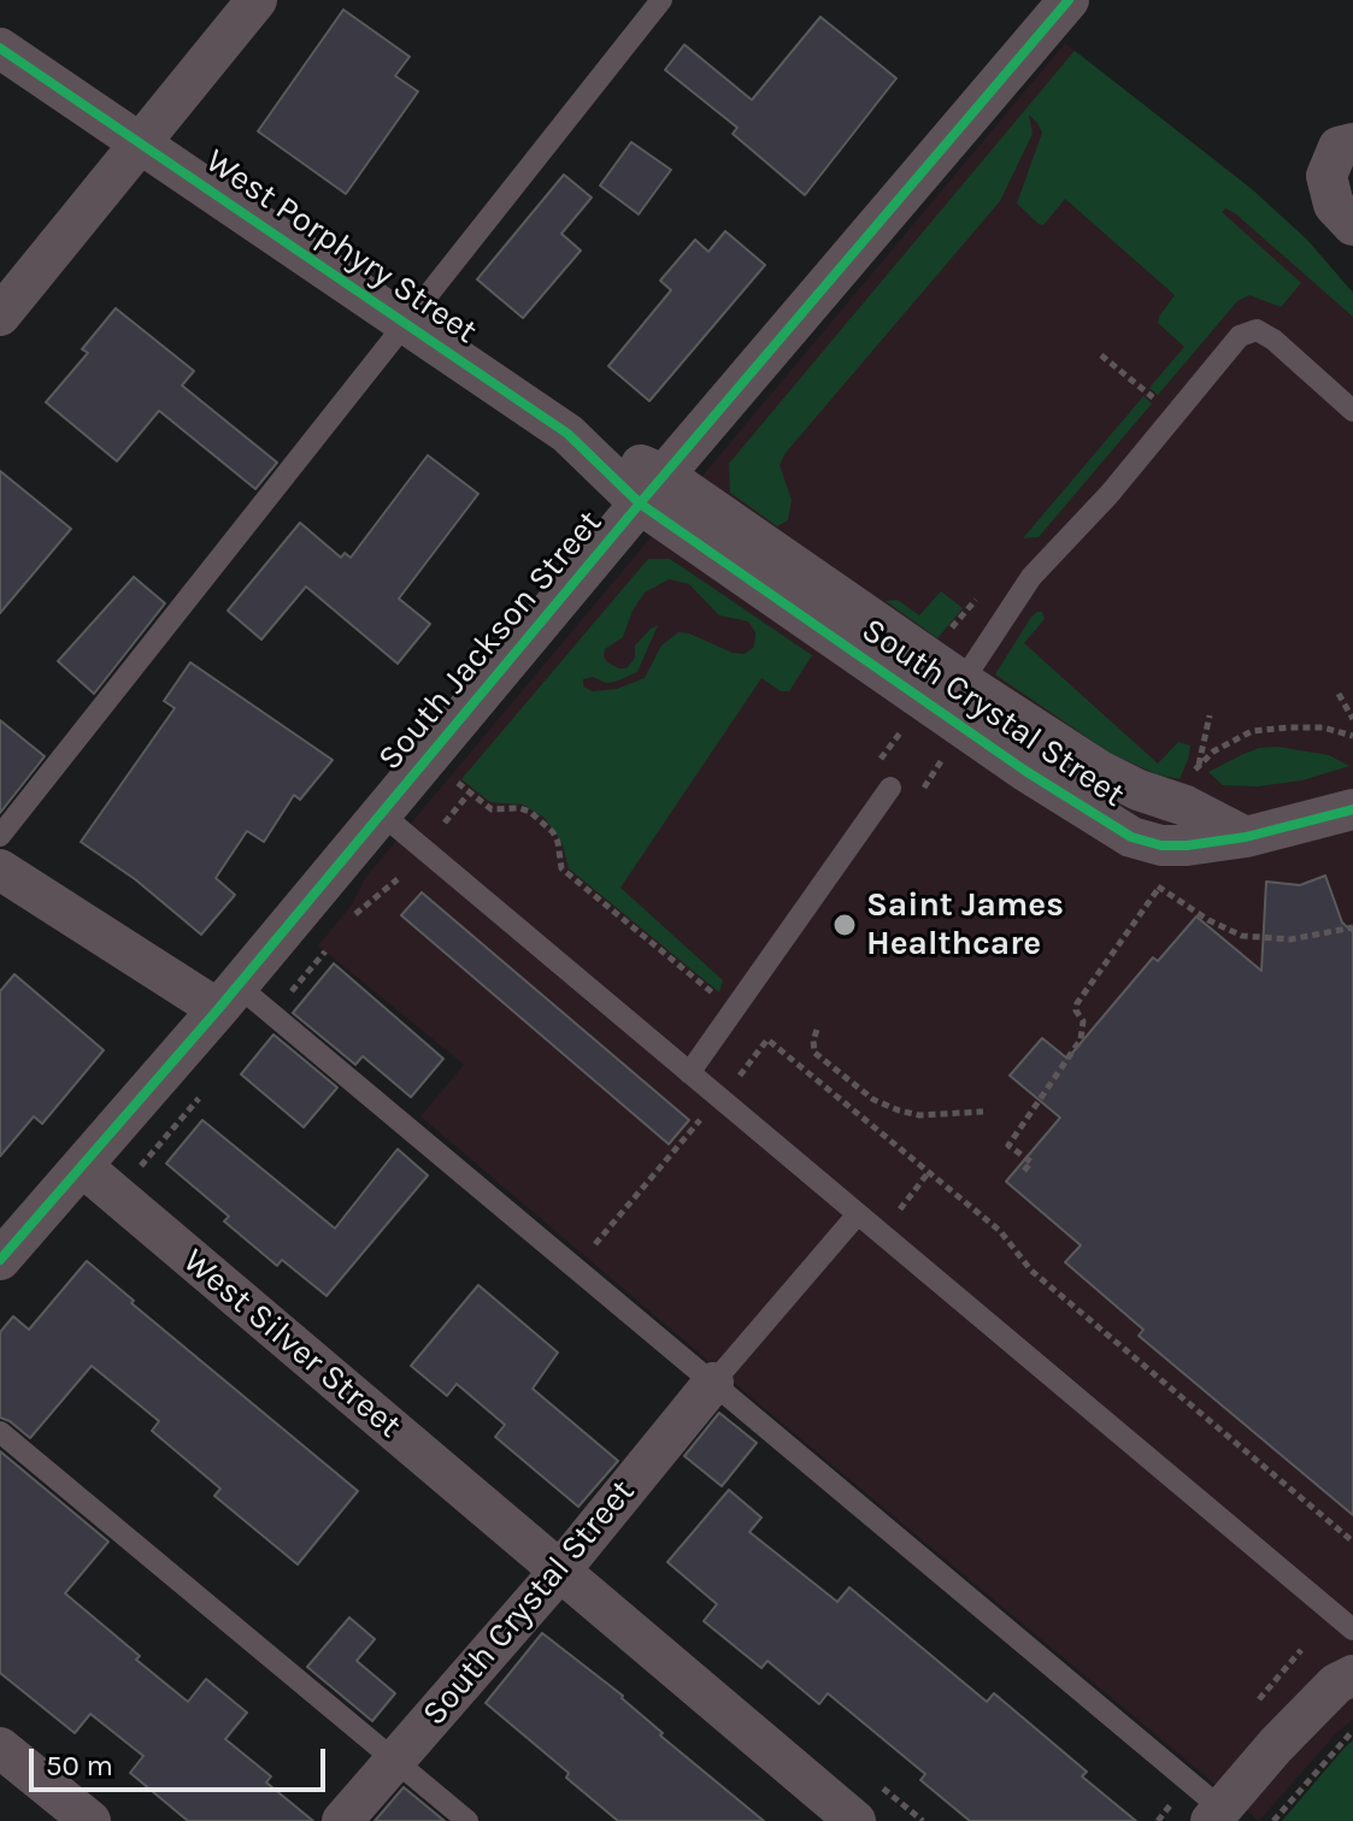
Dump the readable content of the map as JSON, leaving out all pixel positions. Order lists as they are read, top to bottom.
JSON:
{
  "streets": {
    "street": [
      "West Porphyry Street",
      "South Jackson Street",
      "South Crystal Street",
      "West Silver Street"
    ]
  },
  "crossings": [
    ["West Porphyry Street", "South Jackson Street"],
    ["West Porphyry Street", "South Crystal Street"],
    ["South Jackson Street", "South Crystal Street"],
    ["South Crystal Street", "West Silver Street"]
  ],
  "places": ["Saint James Healthcare"],
  "scale_bar": "50 m"
}
